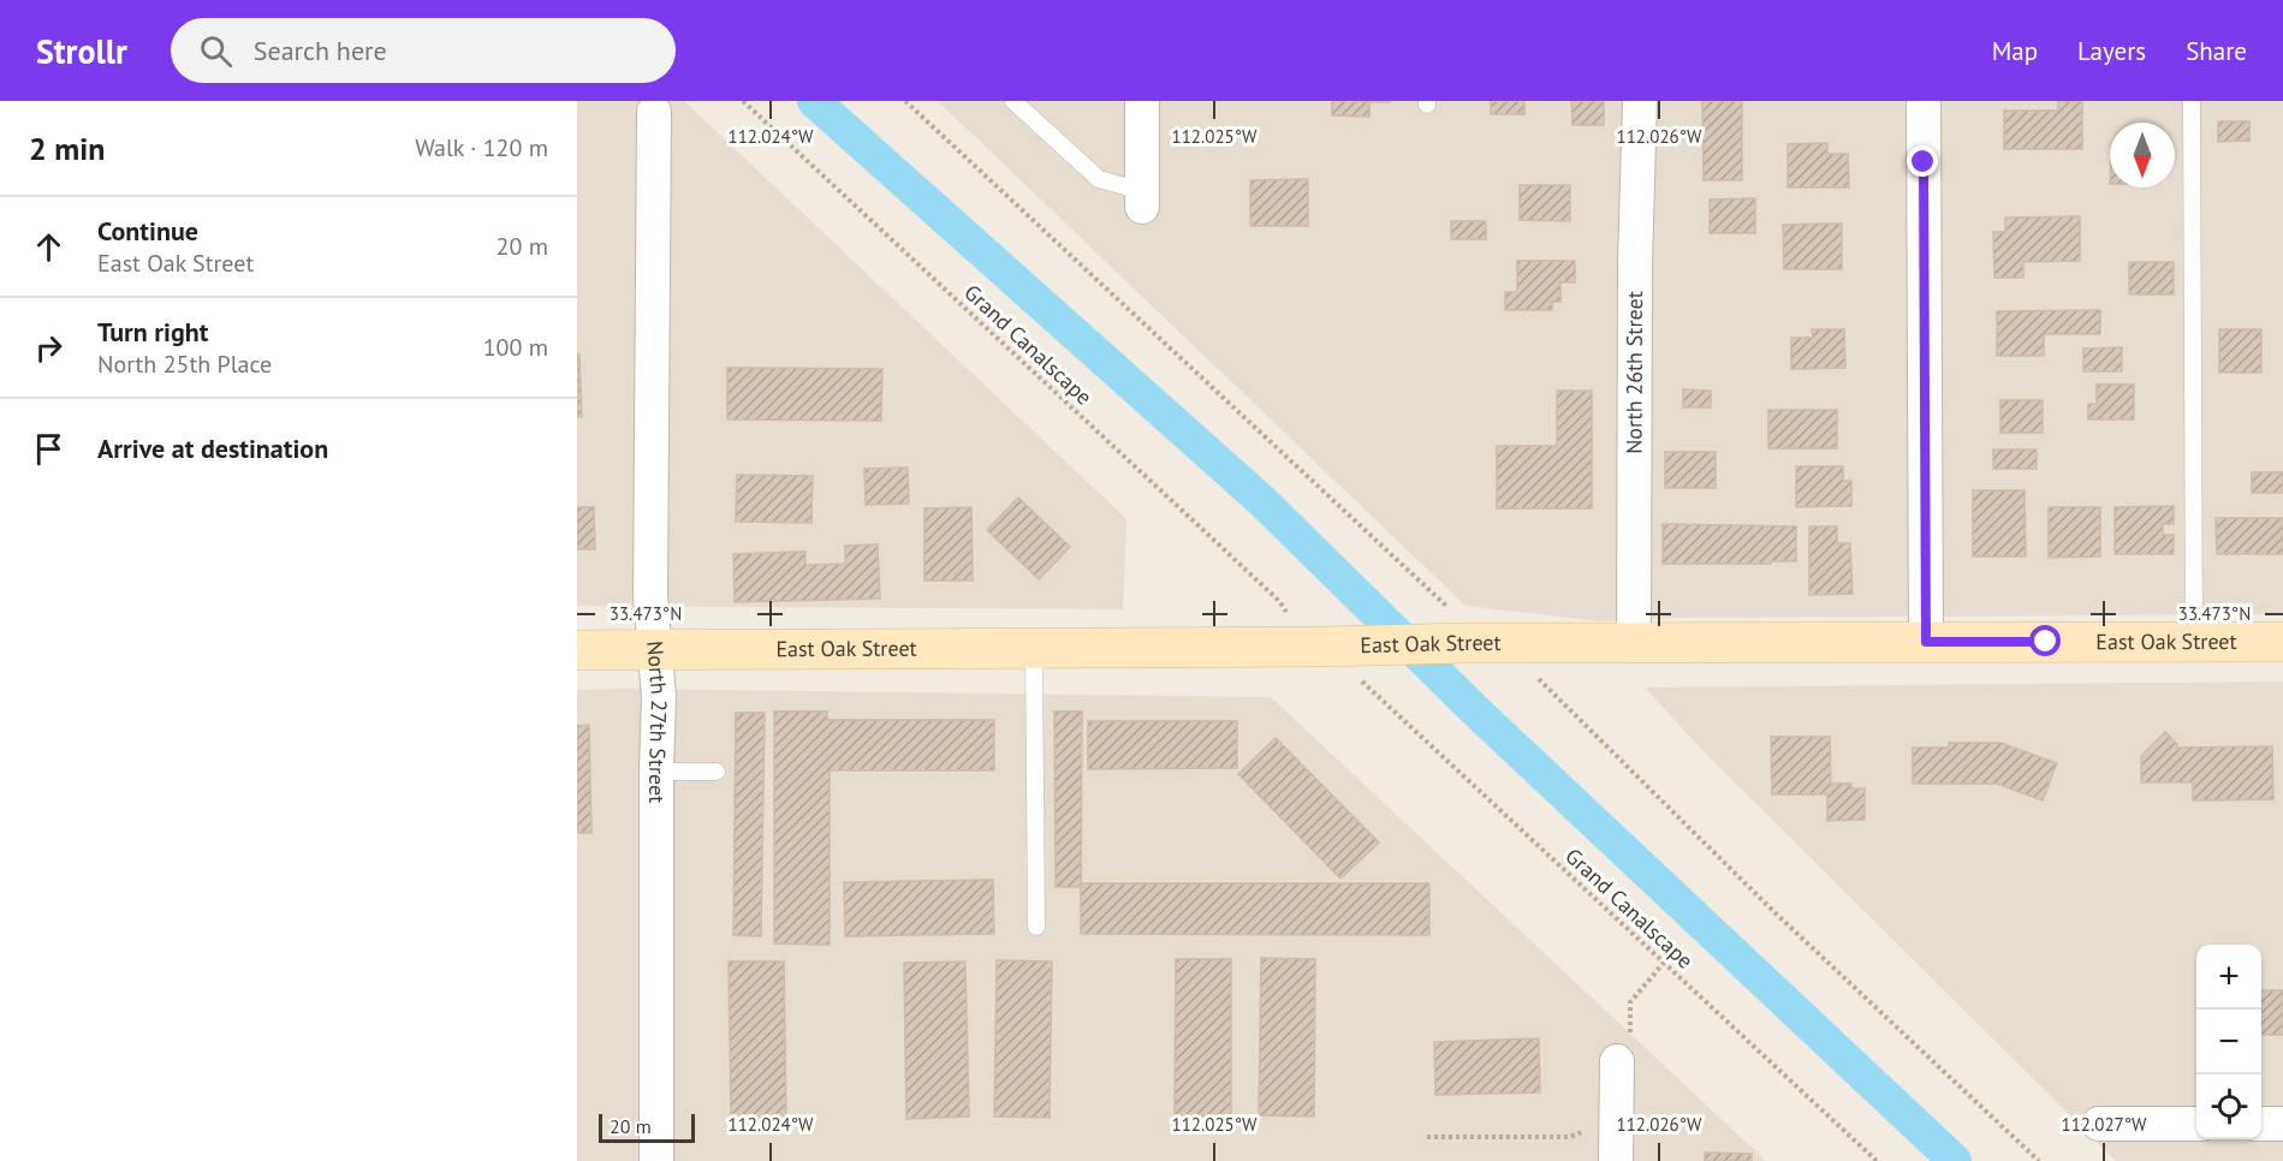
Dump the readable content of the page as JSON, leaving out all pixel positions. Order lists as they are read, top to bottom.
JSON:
{
  "streets": {
    "street": ["North 26th Street", "East Oak Street", "North 27th Street"],
    "path": ["Grand Canalscape"]
  },
  "crossings": [
    ["Grand Canalscape", "East Oak Street"],
    ["North 26th Street", "East Oak Street"],
    ["East Oak Street", "North 27th Street"]
  ],
  "scale_bar": "20 m",
  "north": "bottom",
  "page": {
    "header": "Strollr",
    "search": "Search here",
    "nav": ["Map", "Layers", "Share"],
    "heading": ["2 min", "Walk · 120 m"],
    "list": [
      ["Continue", "East Oak Street", "20 m"],
      ["Turn right", "North 25th Place", "100 m"],
      "Arrive at destination"
    ],
    "map_buttons": ["+", "−"],
    "scale": "20 m"
  },
  "coordinates": [
    "112.024°W",
    "112.025°W",
    "112.026°W",
    "33.473°N",
    "112.027°W"
  ]
}
